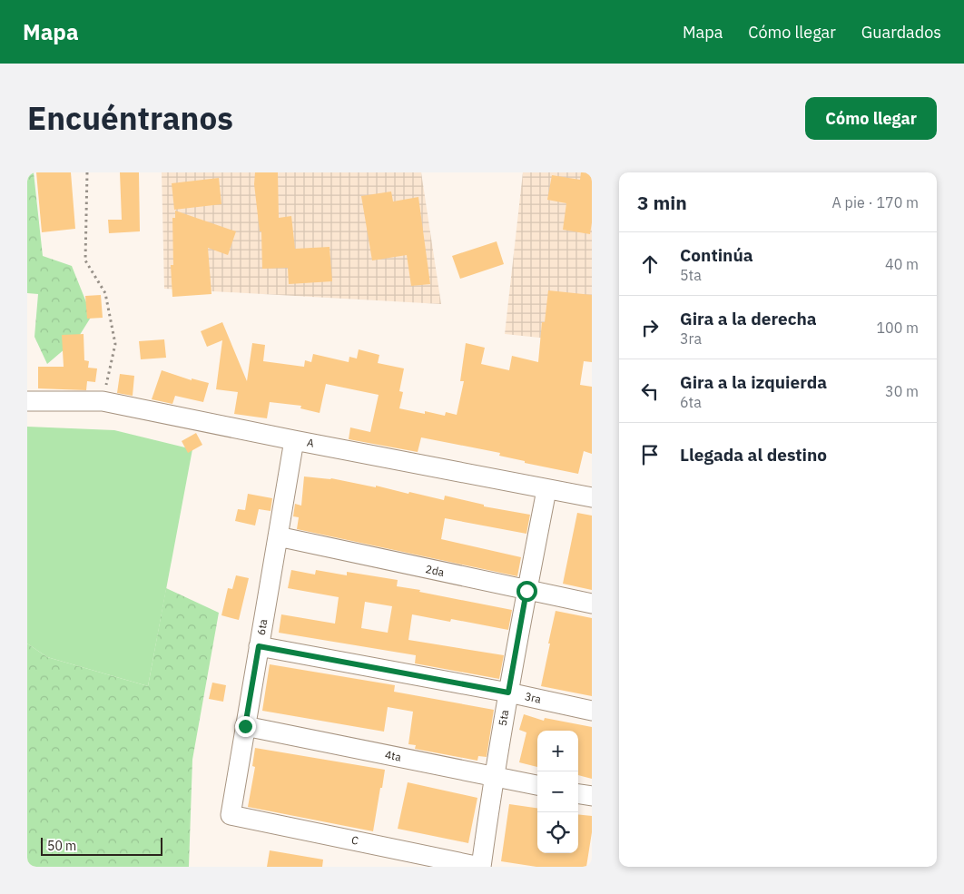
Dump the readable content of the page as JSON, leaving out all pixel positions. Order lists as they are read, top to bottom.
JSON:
{
  "streets": {
    "street": [
      "A",
      "2da",
      "6ta",
      "3ra",
      "5ta",
      "4ta",
      "C"
    ]
  },
  "crossings": [
    ["A", "6ta"],
    ["A", "5ta"],
    ["2da", "6ta"],
    ["2da", "5ta"],
    ["6ta", "3ra"],
    ["6ta", "4ta"],
    ["6ta", "C"],
    ["3ra", "5ta"],
    ["5ta", "4ta"],
    ["5ta", "C"]
  ],
  "scale_bar": "50 m",
  "page": {
    "header": "Mapa",
    "nav": ["Mapa", "Cómo llegar", "Guardados"],
    "title": "Encuéntranos",
    "buttons": "Cómo llegar",
    "heading": ["3 min", "A pie · 170 m"],
    "list": [
      ["Continúa", "5ta", "40 m"],
      ["Gira a la derecha", "3ra", "100 m"],
      ["Gira a la izquierda", "6ta", "30 m"],
      "Llegada al destino"
    ],
    "map_buttons": ["+", "−"],
    "scale": "50 m"
  }
}
